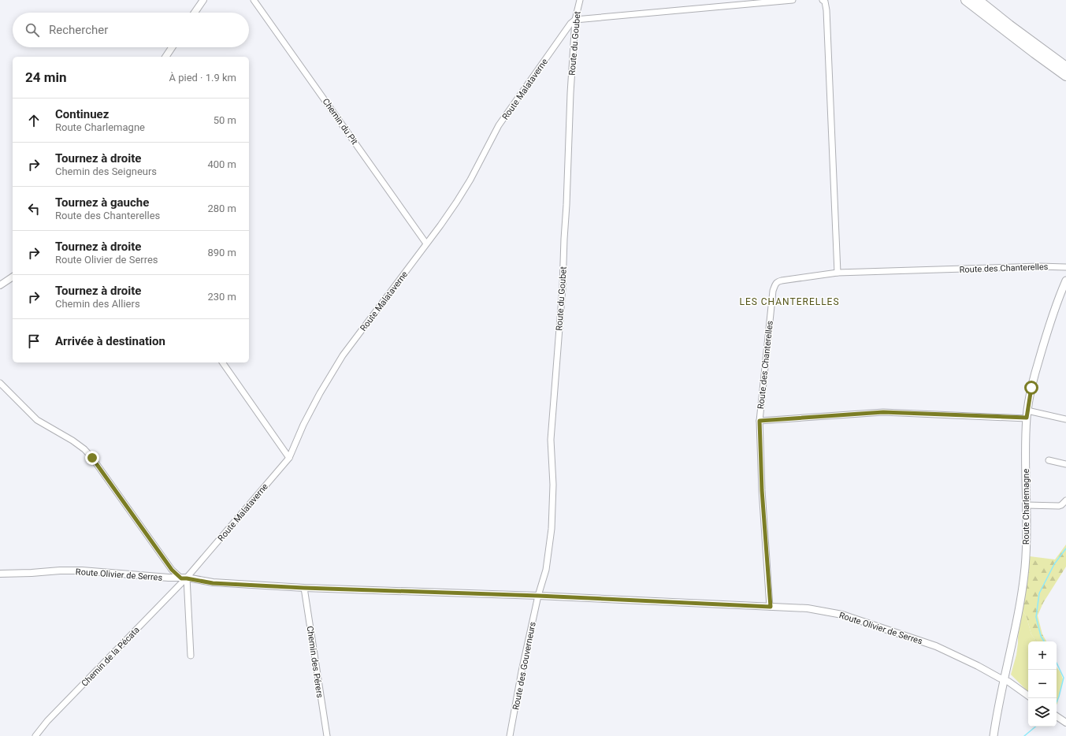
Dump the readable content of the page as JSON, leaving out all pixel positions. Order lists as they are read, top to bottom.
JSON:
{
  "streets": {
    "main road": ["Route Charlemagne"],
    "street": [
      "Route du Goubet",
      "Route Malataverne",
      "Chemin du Pit",
      "Route des Chanterelles",
      "Route Olivier de Serres",
      "Chemin de la Pécata",
      "Chemin des Pérers",
      "Route des Gouverneurs"
    ]
  },
  "crossings": [
    ["Route du Goubet", "Route Malataverne"],
    ["Route du Goubet", "Route Olivier de Serres"],
    ["Route du Goubet", "Route des Gouverneurs"],
    ["Route Malataverne", "Chemin du Pit"],
    ["Route Malataverne", "Route Olivier de Serres"],
    ["Route Malataverne", "Chemin de la Pécata"],
    ["Route des Chanterelles", "Route Olivier de Serres"],
    ["Route Charlemagne", "Route Olivier de Serres"],
    ["Route Olivier de Serres", "Chemin de la Pécata"],
    ["Route Olivier de Serres", "Chemin des Pérers"],
    ["Route Olivier de Serres", "Route des Gouverneurs"]
  ],
  "districts": ["LES CHANTERELLES"],
  "page": {
    "search": "Rechercher",
    "heading": ["24 min", "À pied · 1.9 km"],
    "list": [
      ["Continuez", "Route Charlemagne", "50 m"],
      ["Tournez à droite", "Chemin des Seigneurs", "400 m"],
      ["Tournez à gauche", "Route des Chanterelles", "280 m"],
      ["Tournez à droite", "Route Olivier de Serres", "890 m"],
      ["Tournez à droite", "Chemin des Alliers", "230 m"],
      "Arrivée à destination"
    ],
    "map_buttons": ["+", "−"]
  }
}
